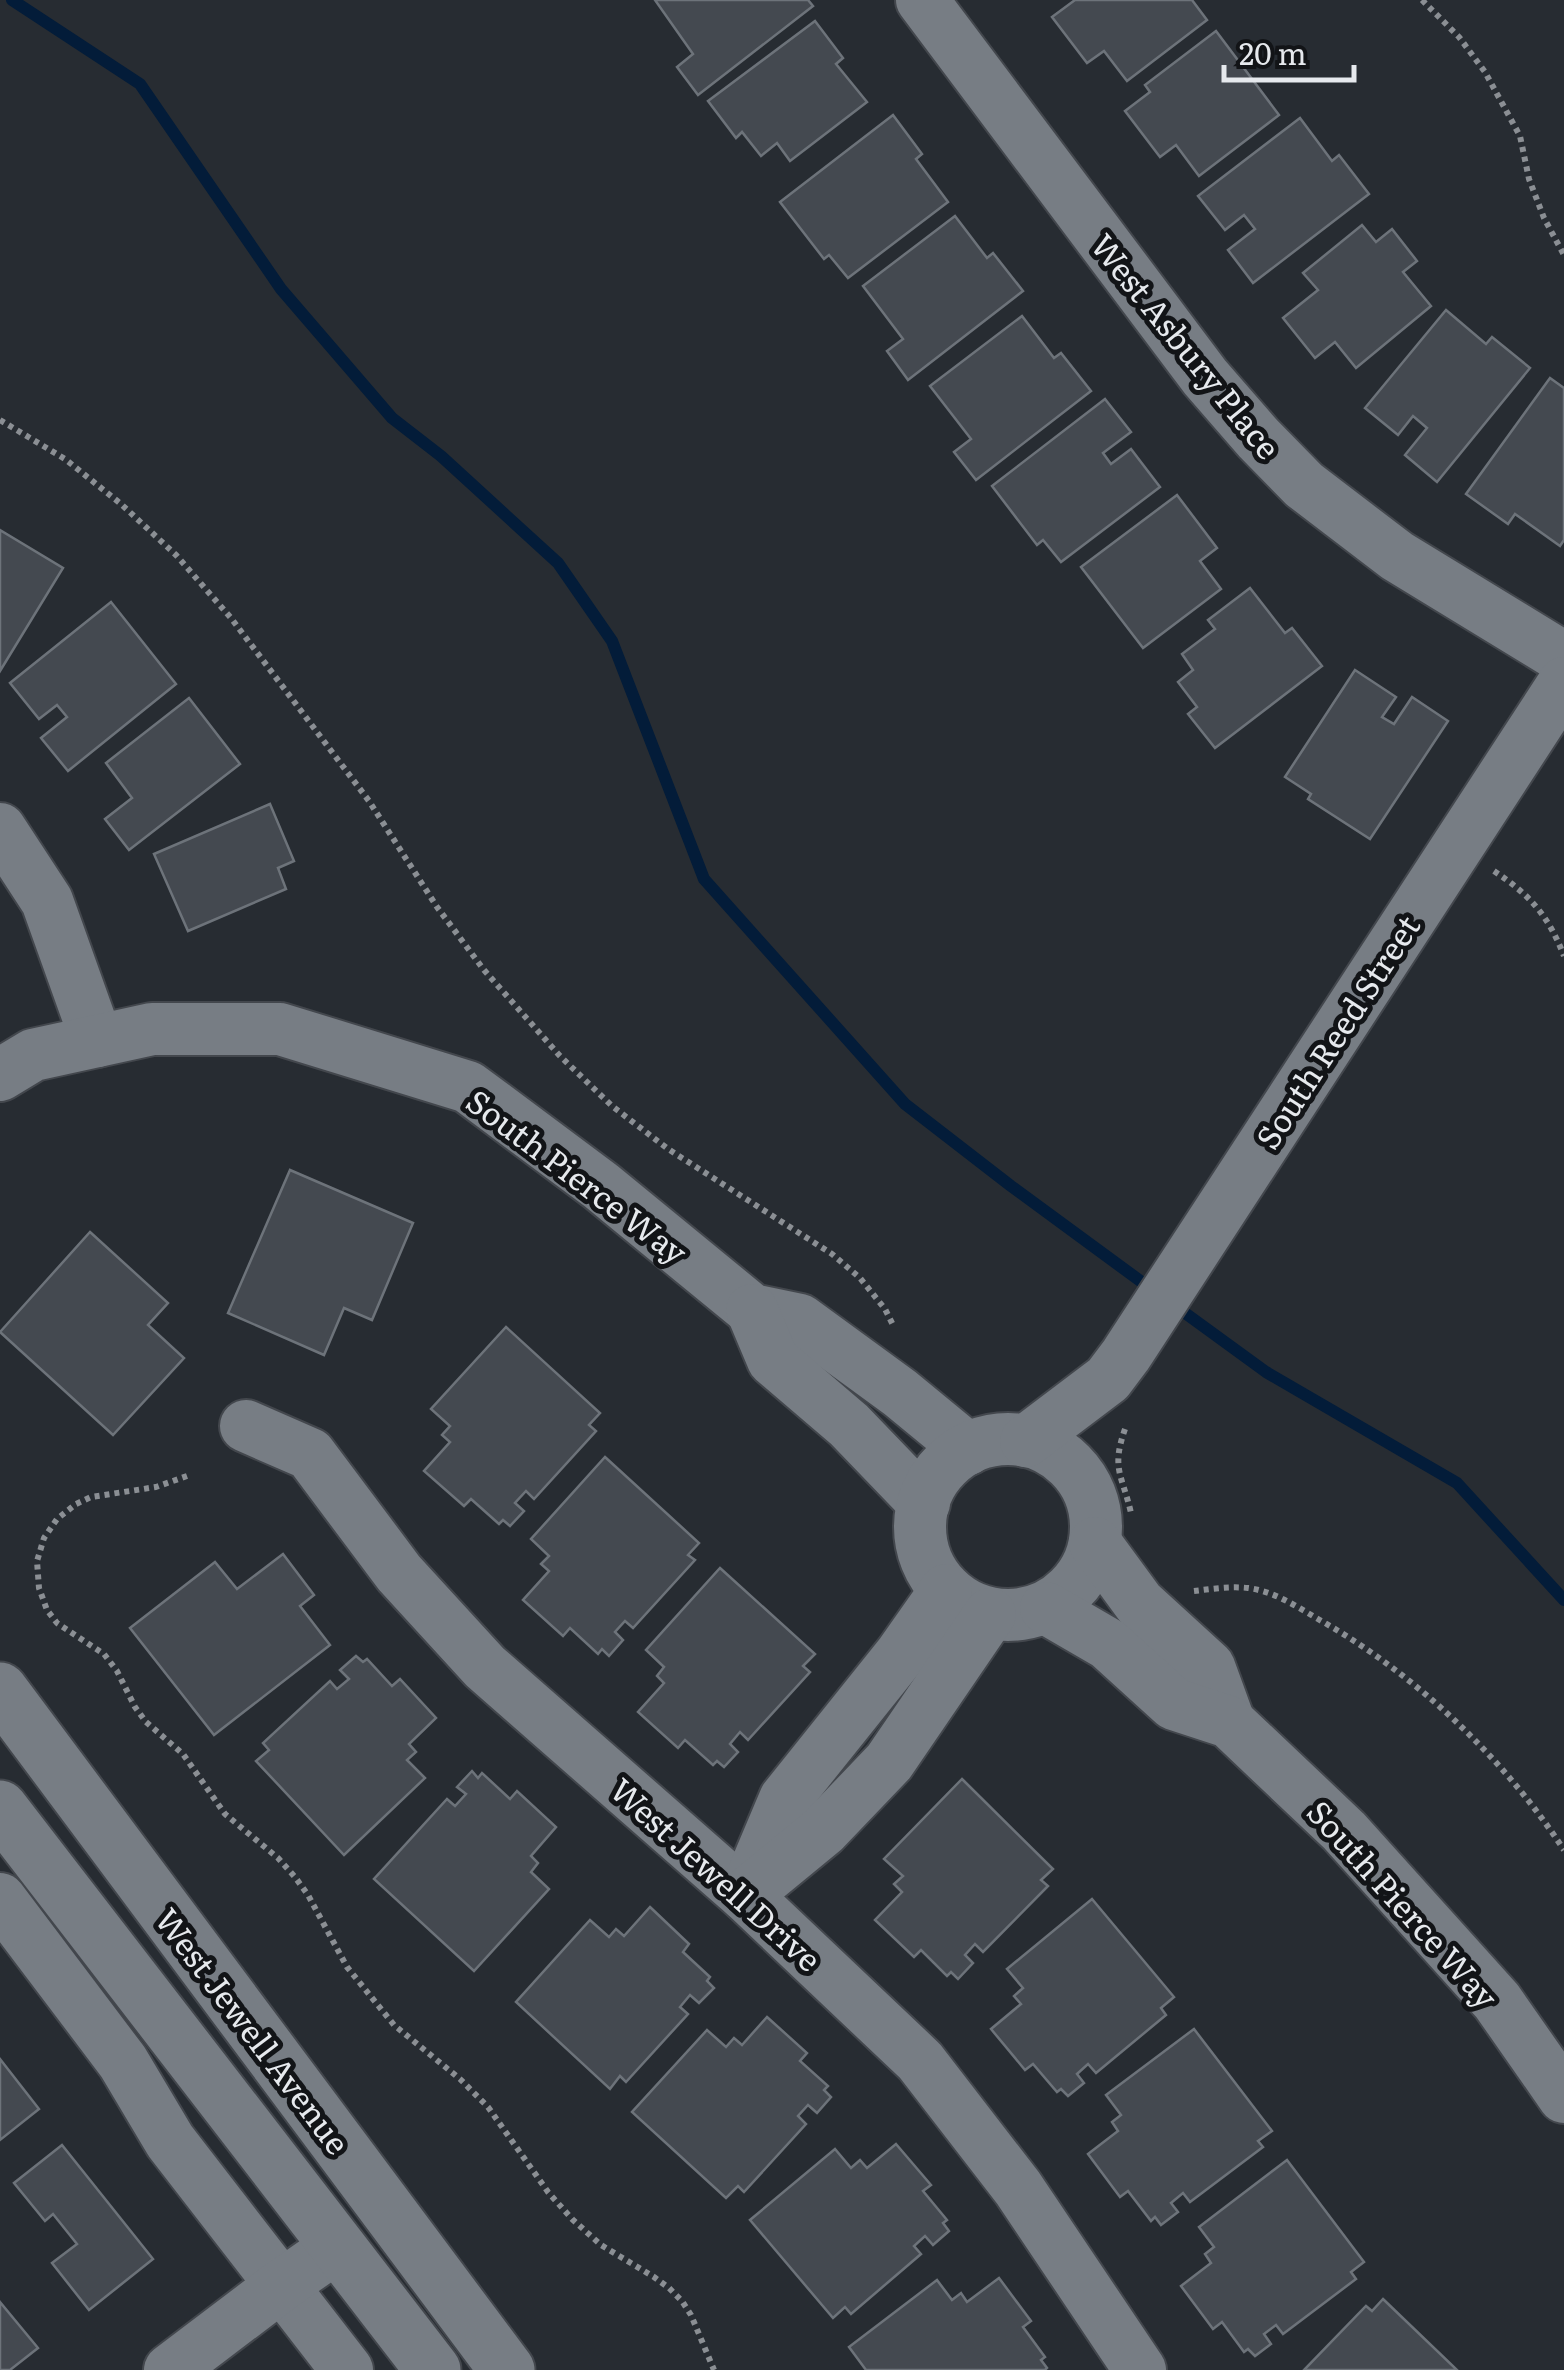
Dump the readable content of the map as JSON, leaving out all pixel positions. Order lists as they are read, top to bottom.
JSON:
{
  "streets": {
    "main road": ["West Jewell Avenue"],
    "street": [
      "West Asbury Place",
      "South Reed Street",
      "South Pierce Way",
      "West Jewell Drive"
    ]
  },
  "crossings": [
    ["South Reed Street", "South Pierce Way"]
  ],
  "scale_bar": "20 m"
}
